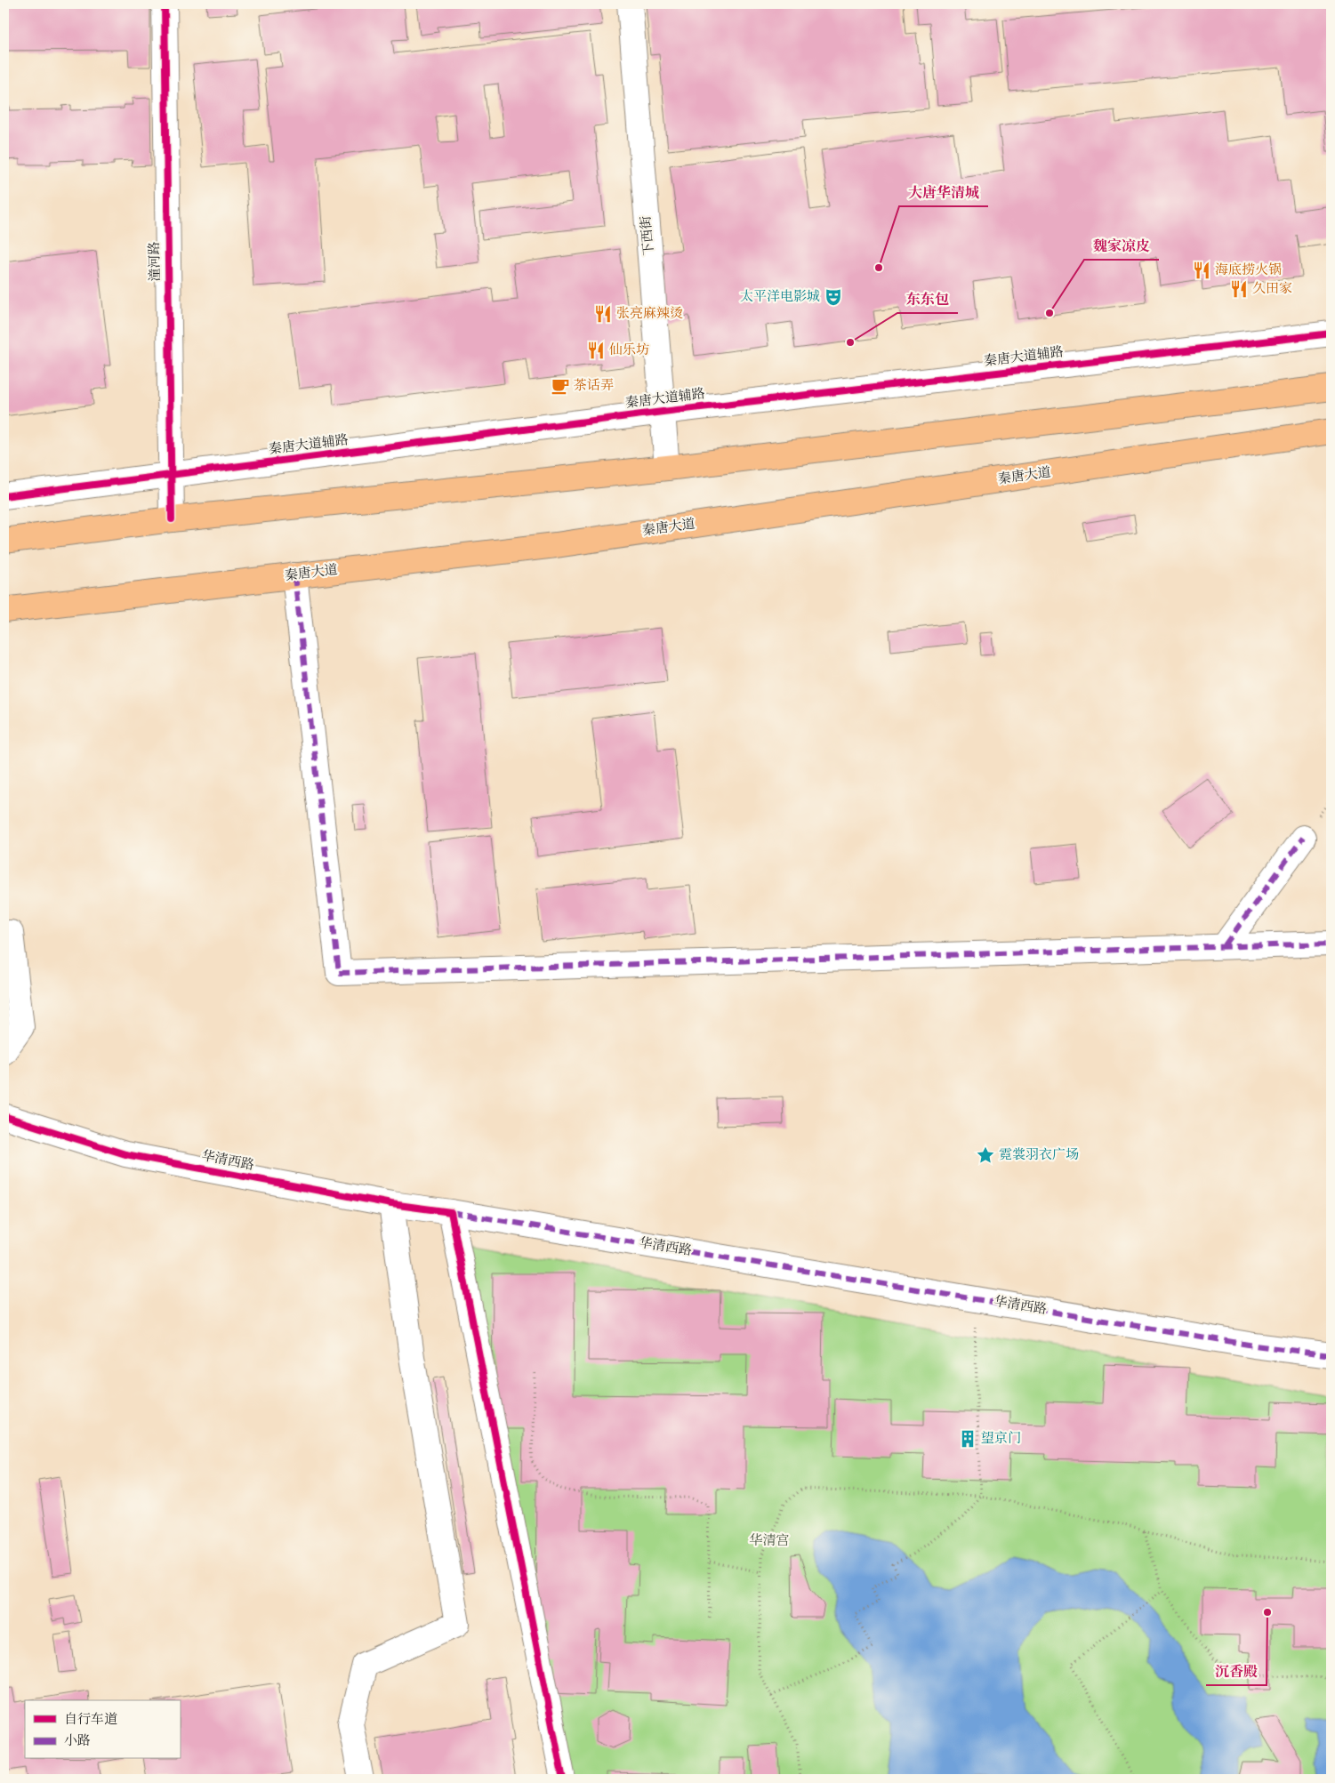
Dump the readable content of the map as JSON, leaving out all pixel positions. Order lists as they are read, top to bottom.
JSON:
{
  "streets": {
    "main road": ["秦唐大道"],
    "street": [
      "下西街",
      "潼河路",
      "秦唐大道辅路",
      "华清西路"
    ]
  },
  "crossings": [
    ["下西街", "秦唐大道辅路"],
    ["潼河路", "秦唐大道辅路"]
  ],
  "parks": ["华清宫"],
  "places": {
    "other": [
      "大唐华清城",
      "魏家凉皮",
      "东东包",
      "沉香殿"
    ],
    "restaurant": [
      "海底捞火锅",
      "久田家",
      "张亮麻辣烫",
      "仙乐坊"
    ],
    "theatre": ["太平洋电影城"],
    "cafe": ["茶话弄"],
    "place": ["霓裳羽衣广场"],
    "building": ["望京门"]
  },
  "legend": ["自行车道", "小路"]
}
